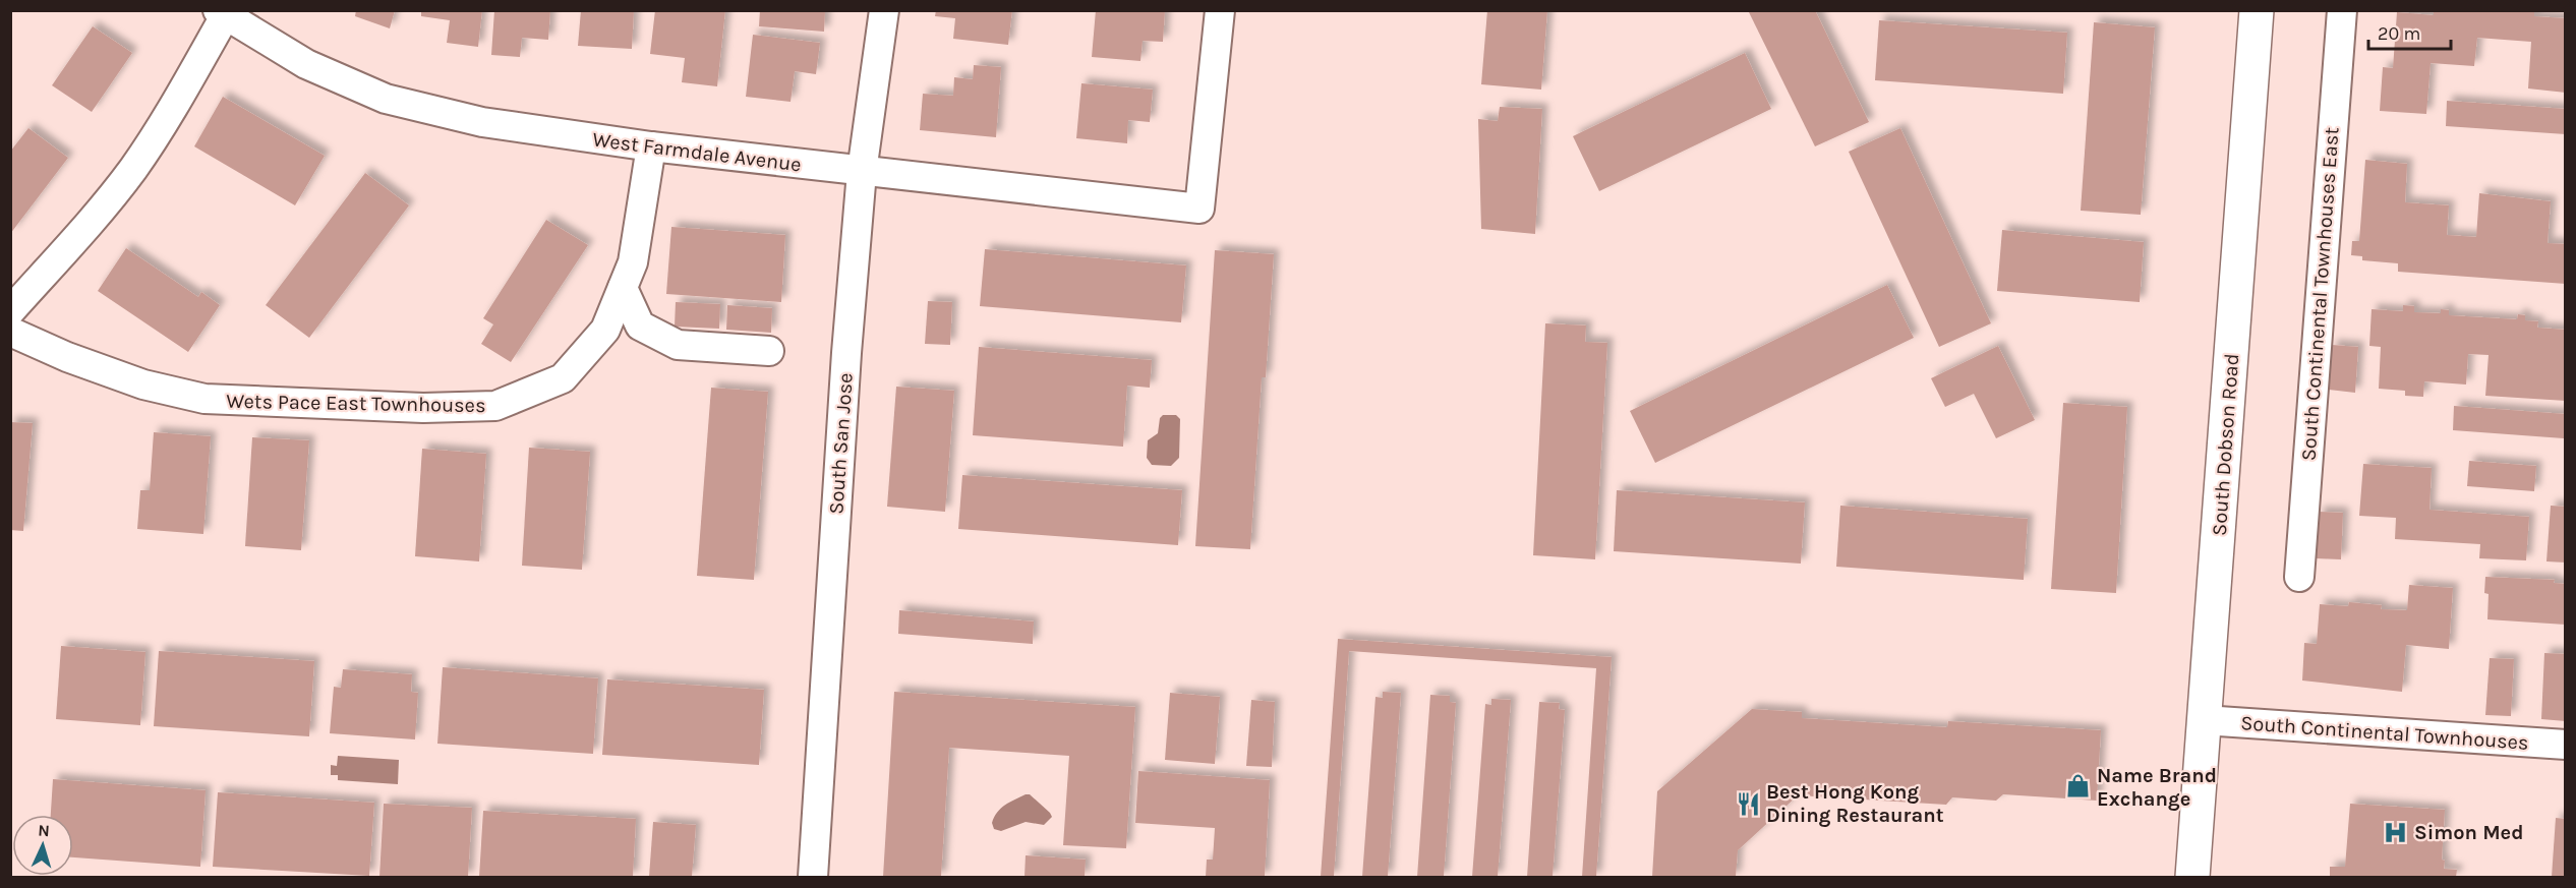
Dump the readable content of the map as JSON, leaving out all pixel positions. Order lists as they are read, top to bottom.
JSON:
{
  "streets": {
    "main road": ["South Dobson Road"],
    "street": [
      "West Farmdale Avenue",
      "South Continental Townhouses East",
      "Wets Pace East Townhouses",
      "South San Jose",
      "South Continental Townhouses"
    ]
  },
  "crossings": [
    ["West Farmdale Avenue", "Wets Pace East Townhouses"],
    ["West Farmdale Avenue", "South San Jose"],
    ["South Dobson Road", "South Continental Townhouses"]
  ],
  "places": {
    "shop": ["Name Brand Exchange"],
    "restaurant": ["Best Hong Kong Dining Restaurant"],
    "hospital": ["Simon Med"]
  },
  "scale_bar": "20 m",
  "north": "top"
}
